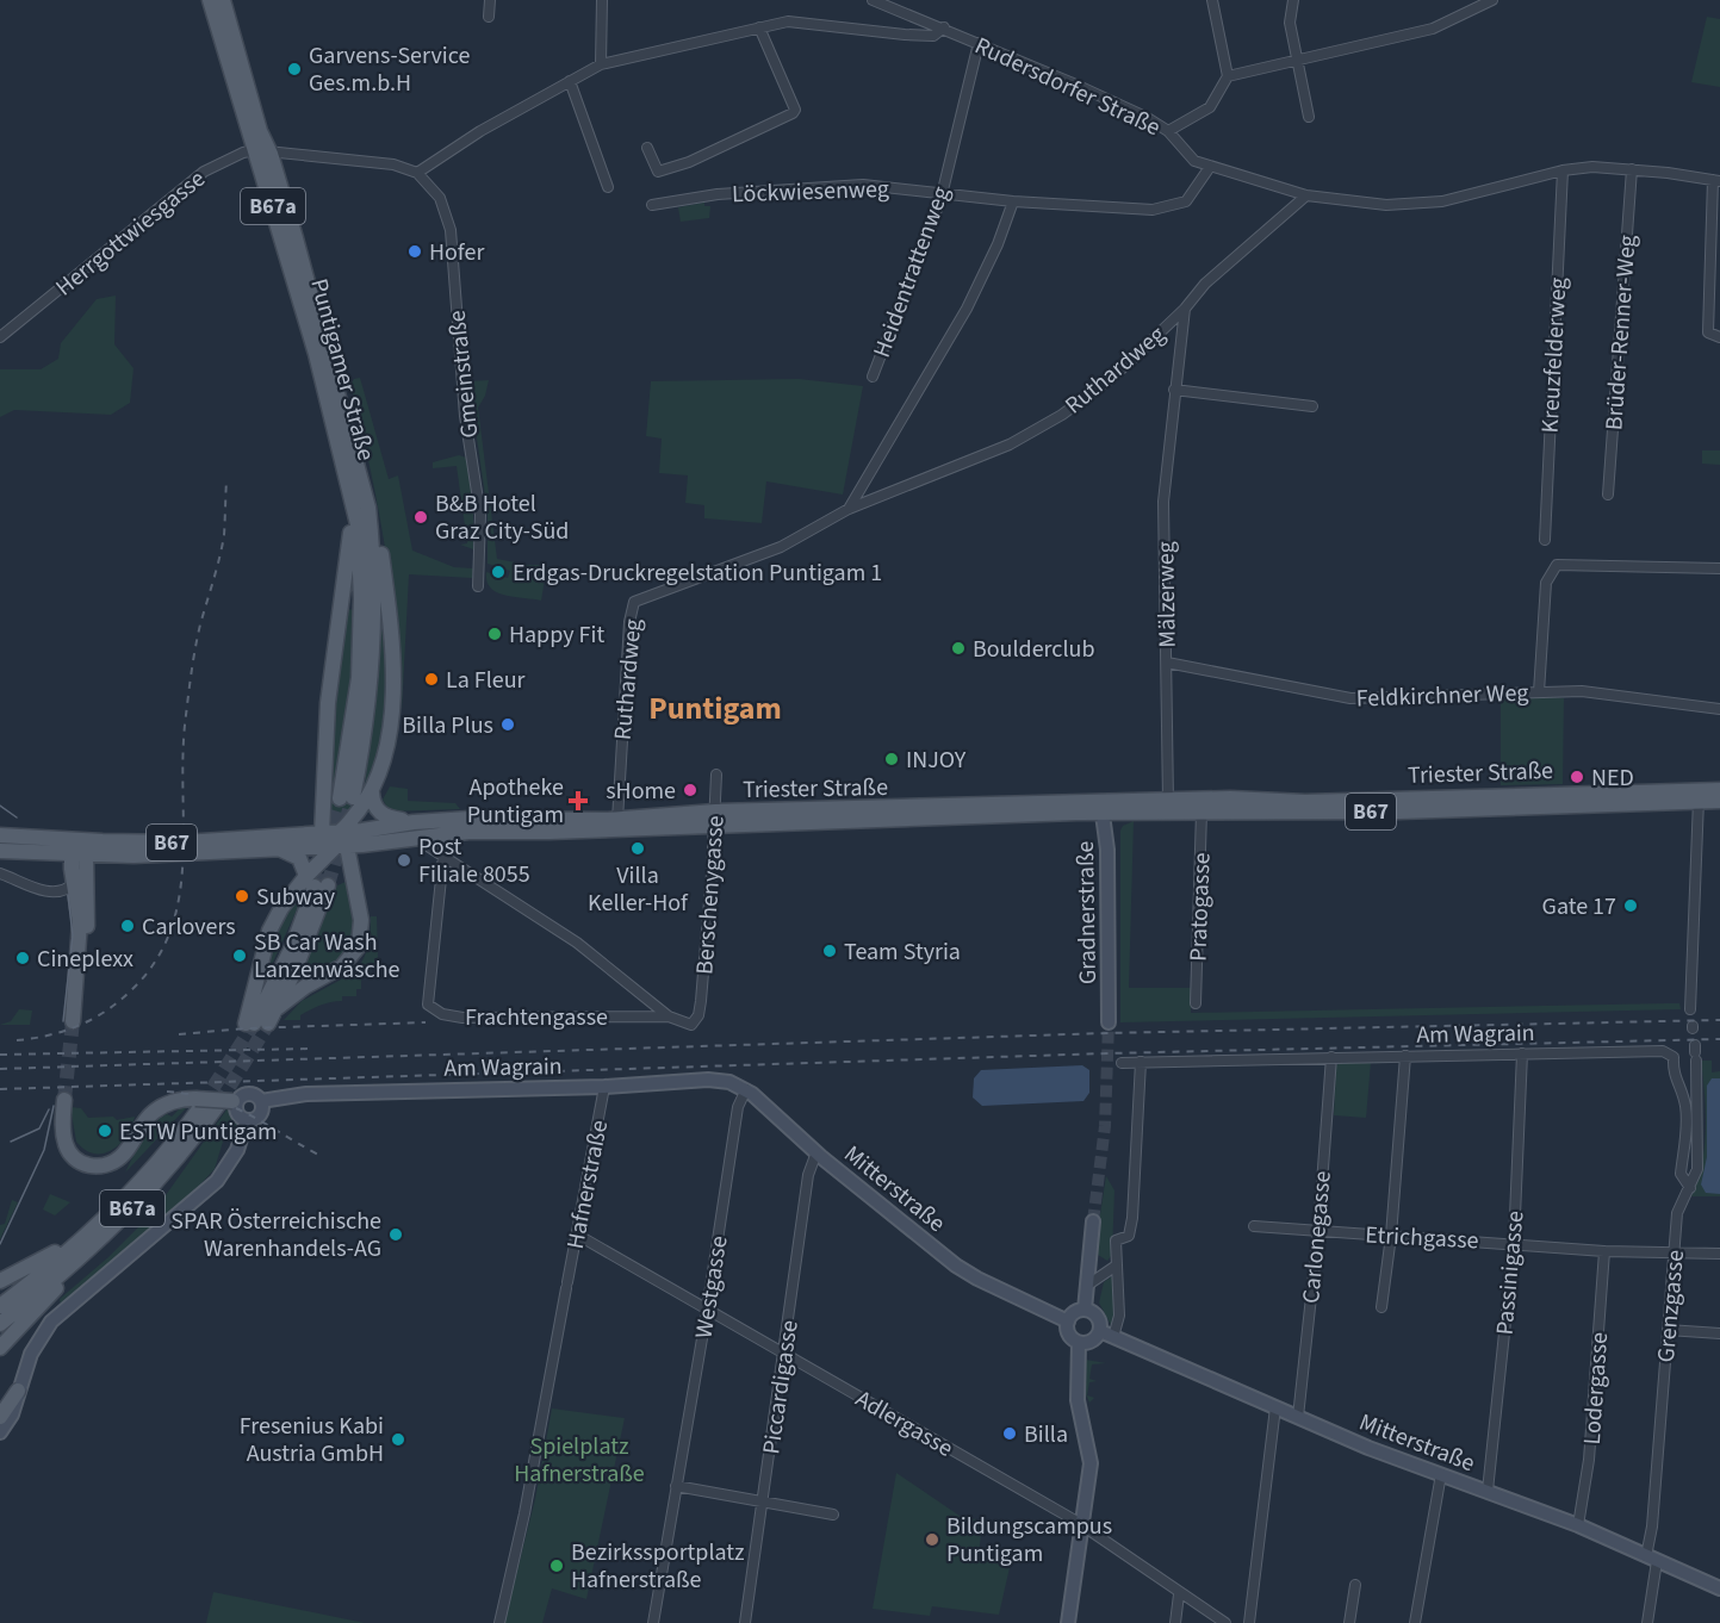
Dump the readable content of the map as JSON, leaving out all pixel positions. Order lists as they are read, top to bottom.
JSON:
{
  "streets": {
    "main road": [
      "B67a",
      "Puntigamer Straße",
      "Triester Straße",
      "B67"
    ],
    "street": [
      "Rudersdorfer Straße",
      "Löckwiesenweg",
      "Herrgottwiesgasse",
      "Heidentrattenweg",
      "Brüder-Renner-Weg",
      "Kreuzfelderweg",
      "Ruthardweg",
      "Gmeinstraße",
      "Mälzerweg",
      "Feldkirchner Weg",
      "Berschenygasse",
      "Pratogasse",
      "Gradnerstraße",
      "Frachtengasse",
      "Am Wagrain",
      "Hafnerstraße",
      "Mitterstraße",
      "Carlonegasse",
      "Etrichgasse",
      "Passinigasse",
      "Westgasse",
      "Grenzgasse",
      "Piccardigasse",
      "Lodergasse",
      "Adlergasse"
    ]
  },
  "crossings": [
    ["Rudersdorfer Straße", "Löckwiesenweg"],
    ["Rudersdorfer Straße", "Heidentrattenweg"],
    ["Rudersdorfer Straße", "Brüder-Renner-Weg"],
    ["Rudersdorfer Straße", "Kreuzfelderweg"],
    ["Rudersdorfer Straße", "Ruthardweg"],
    ["Löckwiesenweg", "Heidentrattenweg"],
    ["B67a", "Puntigamer Straße"],
    ["B67a", "Am Wagrain"],
    ["Herrgottwiesgasse", "Puntigamer Straße"],
    ["Ruthardweg", "Mälzerweg"],
    ["Ruthardweg", "Triester Straße"],
    ["Mälzerweg", "Feldkirchner Weg"],
    ["Mälzerweg", "Triester Straße"],
    ["Triester Straße", "Berschenygasse"],
    ["Triester Straße", "Pratogasse"],
    ["Triester Straße", "Gradnerstraße"],
    ["Berschenygasse", "Frachtengasse"],
    ["Am Wagrain", "Hafnerstraße"],
    ["Am Wagrain", "Mitterstraße"],
    ["Am Wagrain", "Carlonegasse"],
    ["Am Wagrain", "Passinigasse"],
    ["Am Wagrain", "Westgasse"],
    ["Am Wagrain", "Grenzgasse"],
    ["Hafnerstraße", "Adlergasse"],
    ["Mitterstraße", "Carlonegasse"],
    ["Mitterstraße", "Passinigasse"],
    ["Mitterstraße", "Westgasse"],
    ["Mitterstraße", "Grenzgasse"],
    ["Mitterstraße", "Piccardigasse"],
    ["Mitterstraße", "Lodergasse"],
    ["Carlonegasse", "Etrichgasse"],
    ["Etrichgasse", "Passinigasse"],
    ["Etrichgasse", "Grenzgasse"],
    ["Etrichgasse", "Lodergasse"],
    ["Westgasse", "Adlergasse"],
    ["Piccardigasse", "Adlergasse"]
  ],
  "districts": ["Puntigam"],
  "parks": ["Spielplatz Hafnerstraße"],
  "places": {
    "other": [
      "Garvens-Service Ges.m.b.H",
      "Hofer",
      "B&B Hotel Graz City-Süd",
      "Erdgas-Druckregelstation Puntigam 1",
      "Happy Fit",
      "Boulderclub",
      "La Fleur",
      "Billa Plus",
      "INJOY",
      "NED",
      "sHome",
      "Villa Keller-Hof",
      "Post Filiale 8055",
      "Subway",
      "Gate 17",
      "Carlovers",
      "Team Styria",
      "SB Car Wash Lanzenwäsche",
      "Cineplexx",
      "ESTW Puntigam",
      "SPAR Österreichische Warenhandels-AG",
      "Billa",
      "Fresenius Kabi Austria GmbH",
      "Bildungscampus Puntigam",
      "Bezirkssportplatz Hafnerstraße"
    ],
    "health": ["Apotheke Puntigam"]
  }
}
